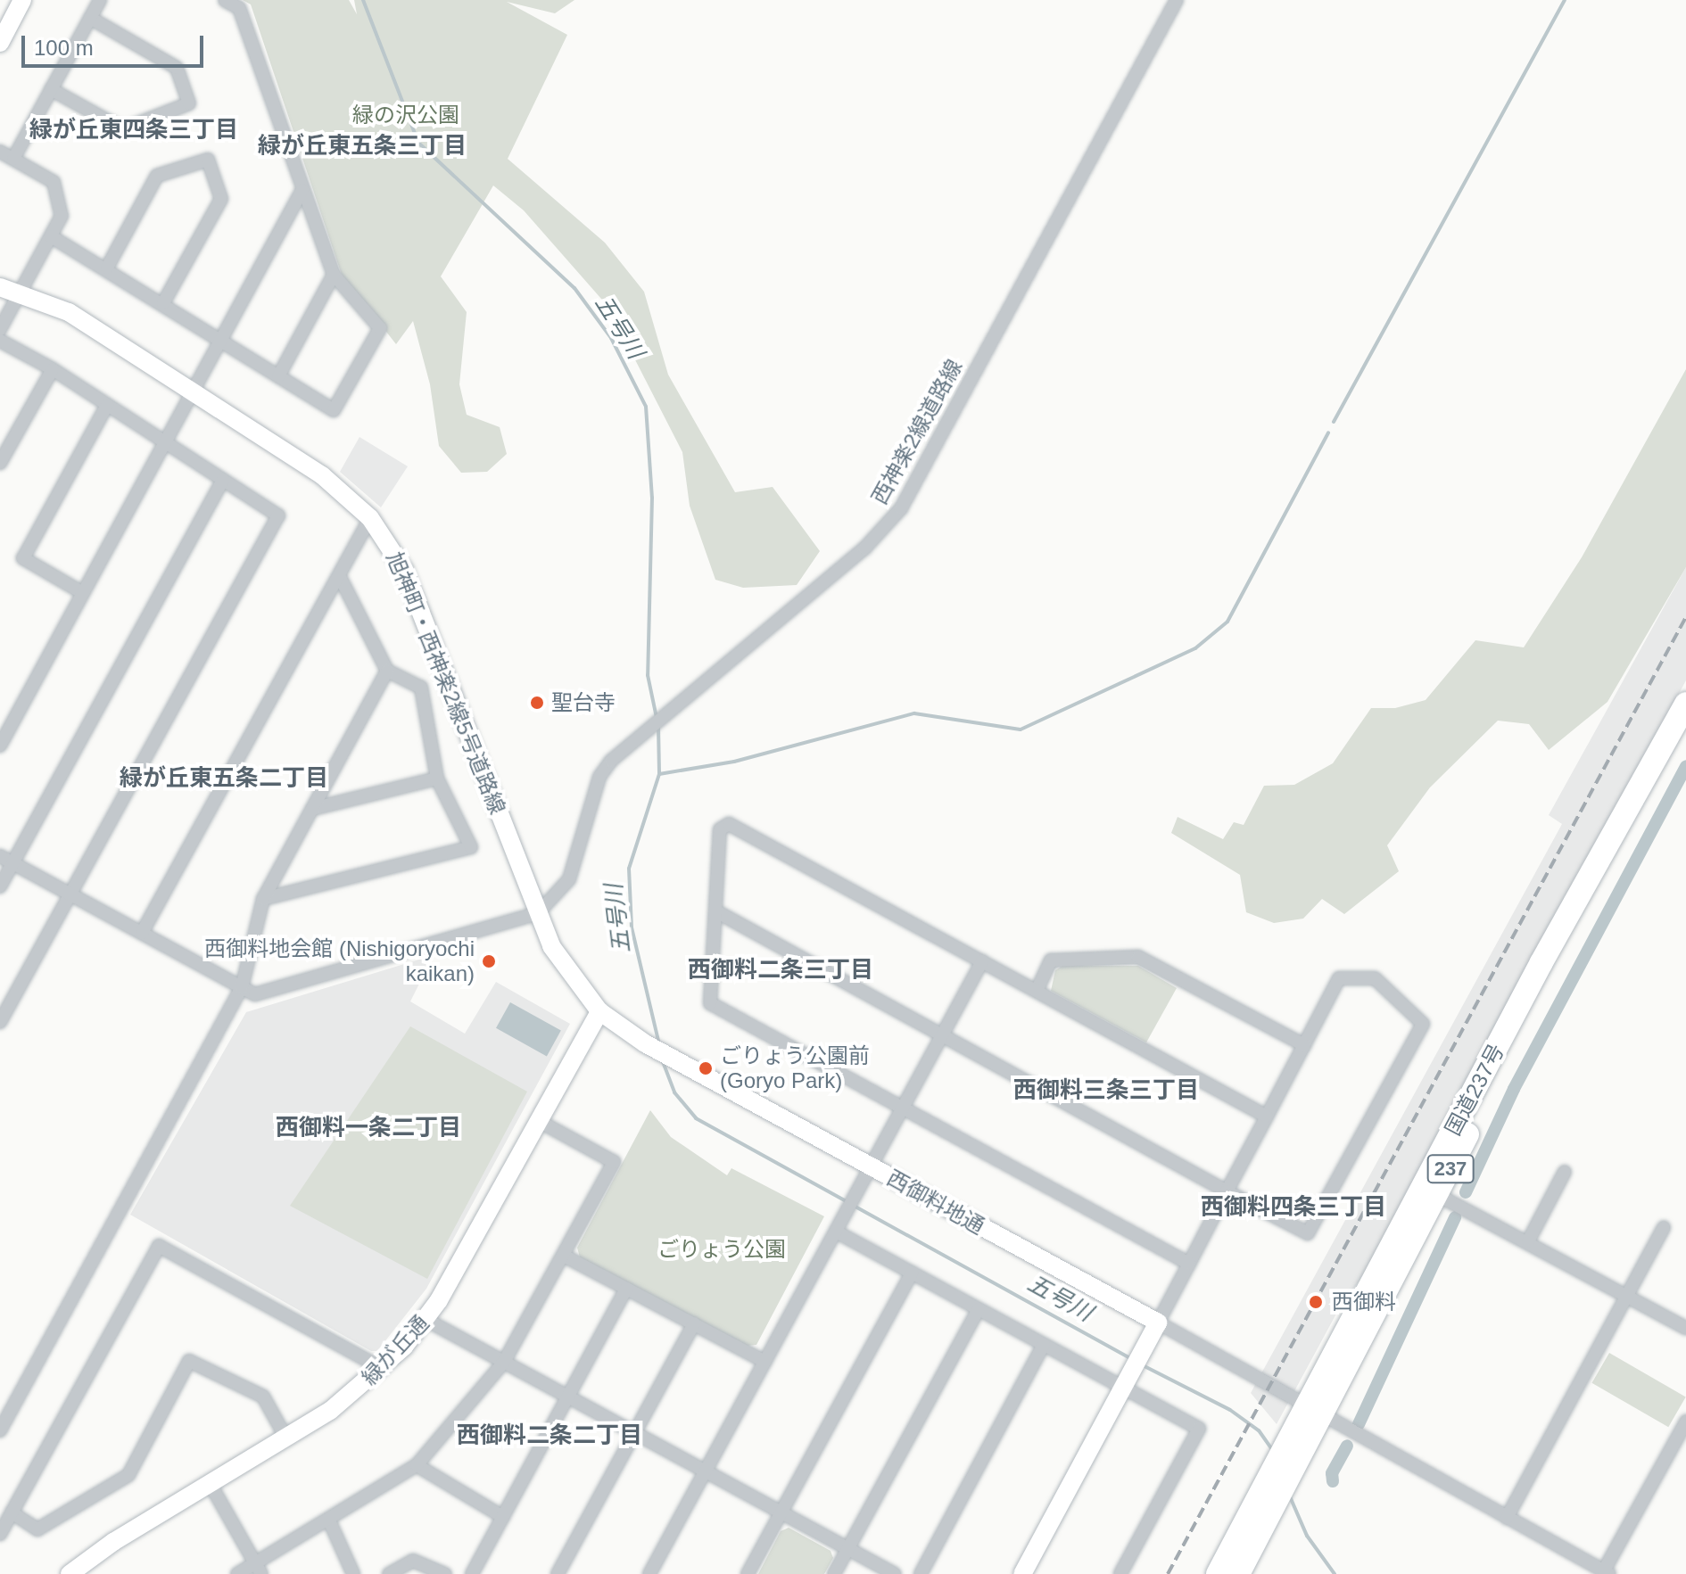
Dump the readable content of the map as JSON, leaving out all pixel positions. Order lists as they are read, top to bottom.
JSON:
{
  "streets": {
    "highway": ["国道237号", "237"],
    "street": [
      "西神楽2線道路線",
      "旭神町・西神楽2線5号道路線",
      "西御料地通",
      "緑が丘通"
    ]
  },
  "crossings": [
    ["西神楽2線道路線", "旭神町・西神楽2線5号道路線"],
    ["旭神町・西神楽2線5号道路線", "西御料地通"],
    ["旭神町・西神楽2線5号道路線", "緑が丘通"],
    ["西御料地通", "緑が丘通"]
  ],
  "districts": [
    "緑が丘東四条三丁目",
    "緑が丘東五条三丁目",
    "緑が丘東五条二丁目",
    "西御料二条三丁目",
    "西御料三条三丁目",
    "西御料一条二丁目",
    "西御料四条三丁目",
    "西御料二条二丁目"
  ],
  "water": ["五号川"],
  "parks": ["緑の沢公園", "ごりょう公園"],
  "places": [
    "聖台寺",
    "西御料地会館 (Nishigoryochi kaikan)",
    "ごりょう公園前 (Goryo Park)",
    "西御料"
  ],
  "scale_bar": "100 m"
}
